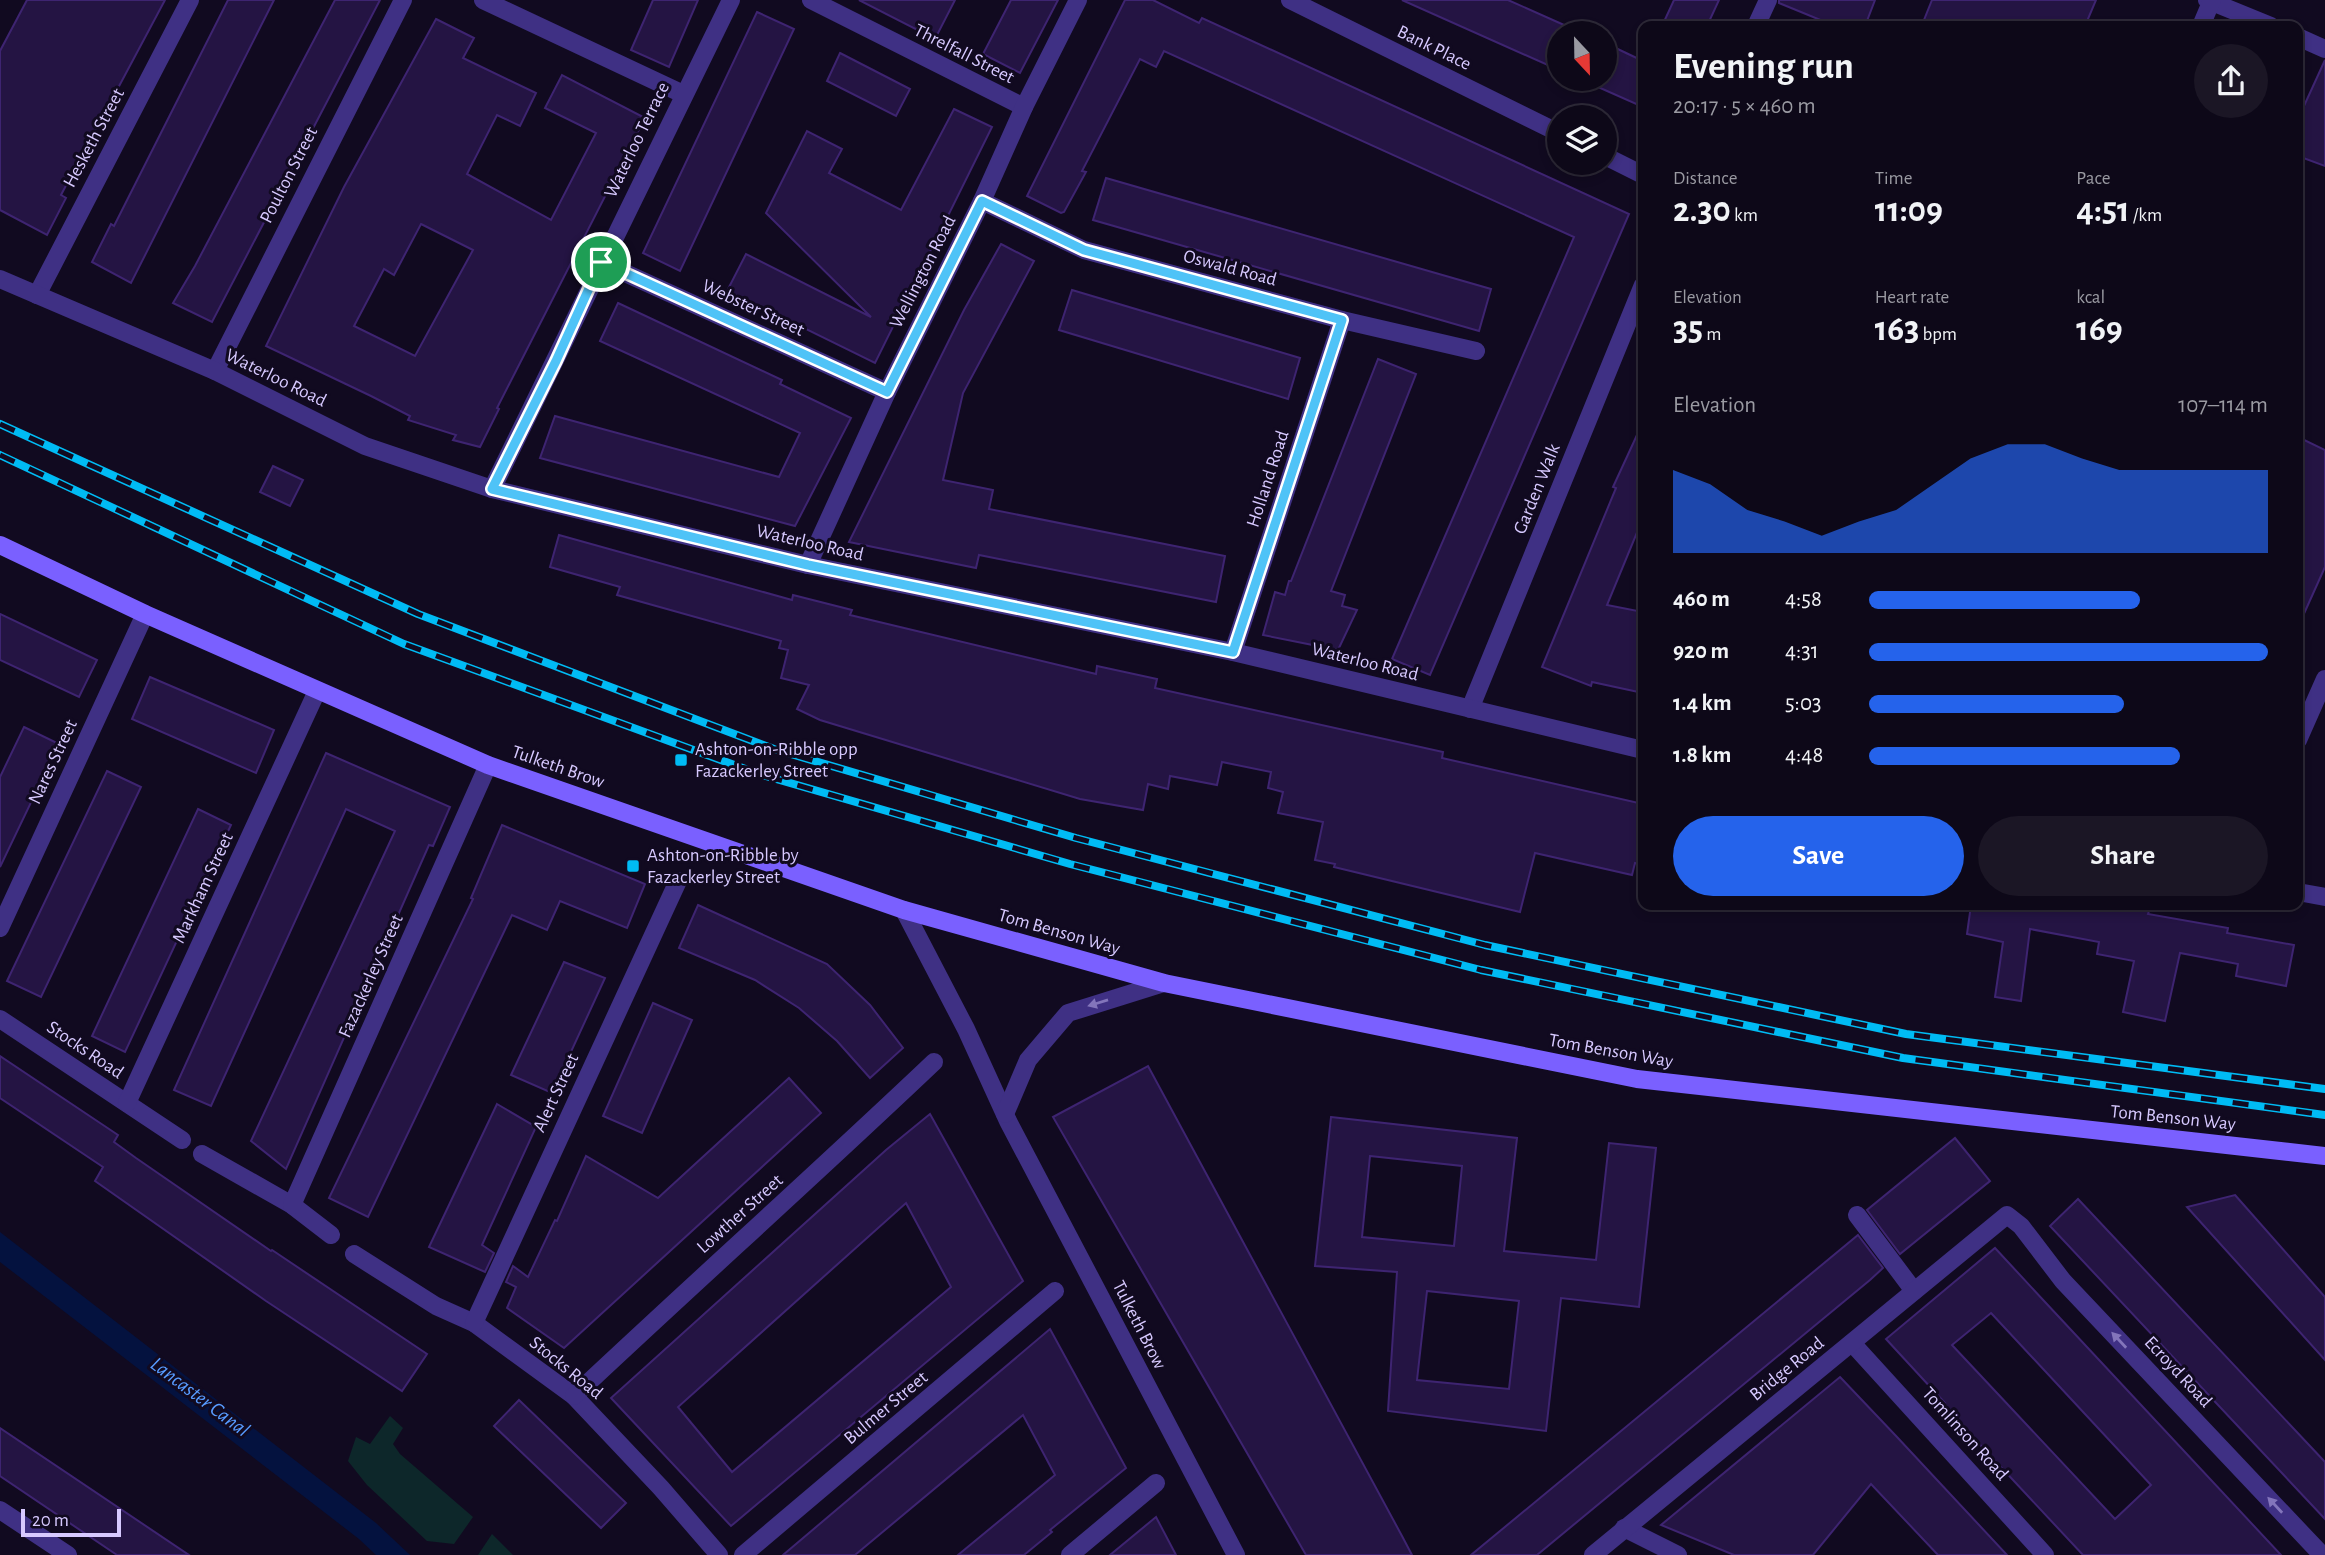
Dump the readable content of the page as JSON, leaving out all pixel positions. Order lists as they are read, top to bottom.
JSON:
{
  "streets": {
    "main road": ["Tulketh Brow", "Tom Benson Way"],
    "street": [
      "Bank Place",
      "Threlfall Street",
      "Hesketh Street",
      "Waterloo Terrace",
      "Poulton Street",
      "Oswald Road",
      "Wellington Road",
      "Webster Street",
      "Waterloo Road",
      "Holland Road",
      "Garden Walk",
      "Nares Street",
      "Markham Street",
      "Fazackerley Street",
      "Stocks Road",
      "Alert Street",
      "Lowther Street",
      "Bridge Road",
      "Ecroyd Road",
      "Bulmer Street",
      "Tomlinson Road"
    ]
  },
  "crossings": [
    ["Threlfall Street", "Wellington Road"],
    ["Hesketh Street", "Waterloo Road"],
    ["Waterloo Terrace", "Webster Street"],
    ["Waterloo Terrace", "Waterloo Road"],
    ["Poulton Street", "Waterloo Road"],
    ["Oswald Road", "Wellington Road"],
    ["Oswald Road", "Holland Road"],
    ["Wellington Road", "Webster Street"],
    ["Wellington Road", "Waterloo Road"],
    ["Waterloo Road", "Holland Road"],
    ["Waterloo Road", "Garden Walk"],
    ["Nares Street", "Tulketh Brow"],
    ["Tulketh Brow", "Markham Street"],
    ["Tulketh Brow", "Tom Benson Way"],
    ["Tulketh Brow", "Fazackerley Street"],
    ["Markham Street", "Stocks Road"],
    ["Stocks Road", "Alert Street"],
    ["Stocks Road", "Lowther Street"],
    ["Bridge Road", "Ecroyd Road"],
    ["Bridge Road", "Tomlinson Road"]
  ],
  "one_way": ["Ecroyd Road"],
  "water": ["Lancaster Canal"],
  "places": {
    "transit": ["Ashton-on-Ribble opp Fazackerley Street", "Ashton-on-Ribble by Fazackerley Street"]
  },
  "scale_bar": "20 m",
  "north": "bottom",
  "page": {
    "heading": ["Evening run", "20:17 · 5 × 460 m"],
    "stats": [
      ["Distance", "2.30 km"],
      ["Time", "11:09"],
      ["Pace", "4:51 /km"],
      ["Elevation", "35 m"],
      ["Heart rate", "163 bpm"],
      ["kcal", "169"]
    ],
    "chart": ["Elevation", "107–114 m"],
    "list": [
      {
        "name": "460 m",
        "note": "4:58"
      },
      {
        "name": "920 m",
        "note": "4:31"
      },
      {
        "name": "1.4 km",
        "note": "5:03"
      },
      {
        "name": "1.8 km",
        "note": "4:48"
      }
    ],
    "buttons": ["Save", "Share"],
    "scale": "20 m"
  }
}
